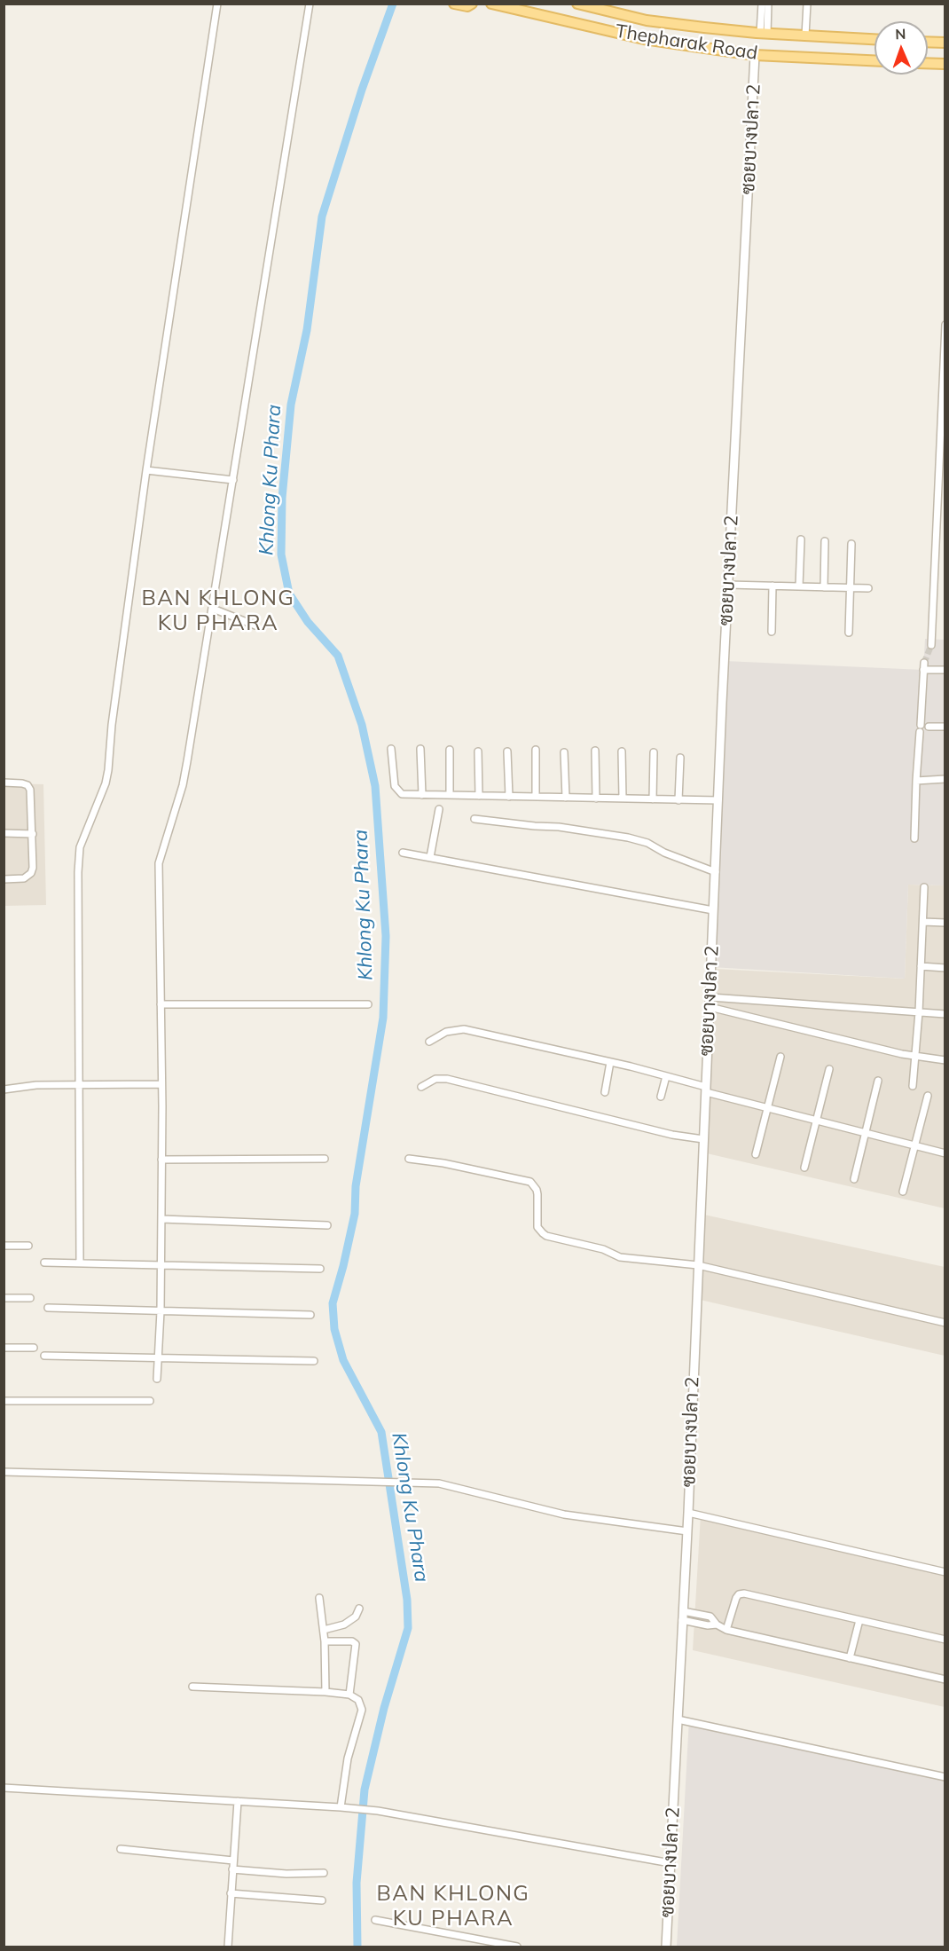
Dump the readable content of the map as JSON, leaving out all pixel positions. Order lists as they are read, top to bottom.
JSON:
{
  "streets": {
    "main road": ["Thepharak Road"],
    "street": ["ซอยบางปลา 2"]
  },
  "crossings": [
    ["Thepharak Road", "ซอยบางปลา 2"]
  ],
  "districts": ["BAN KHLONG KU PHARA", "BAN KHLONG KU PHARA"],
  "water": ["Khlong Ku Phara"],
  "north": "top"
}
